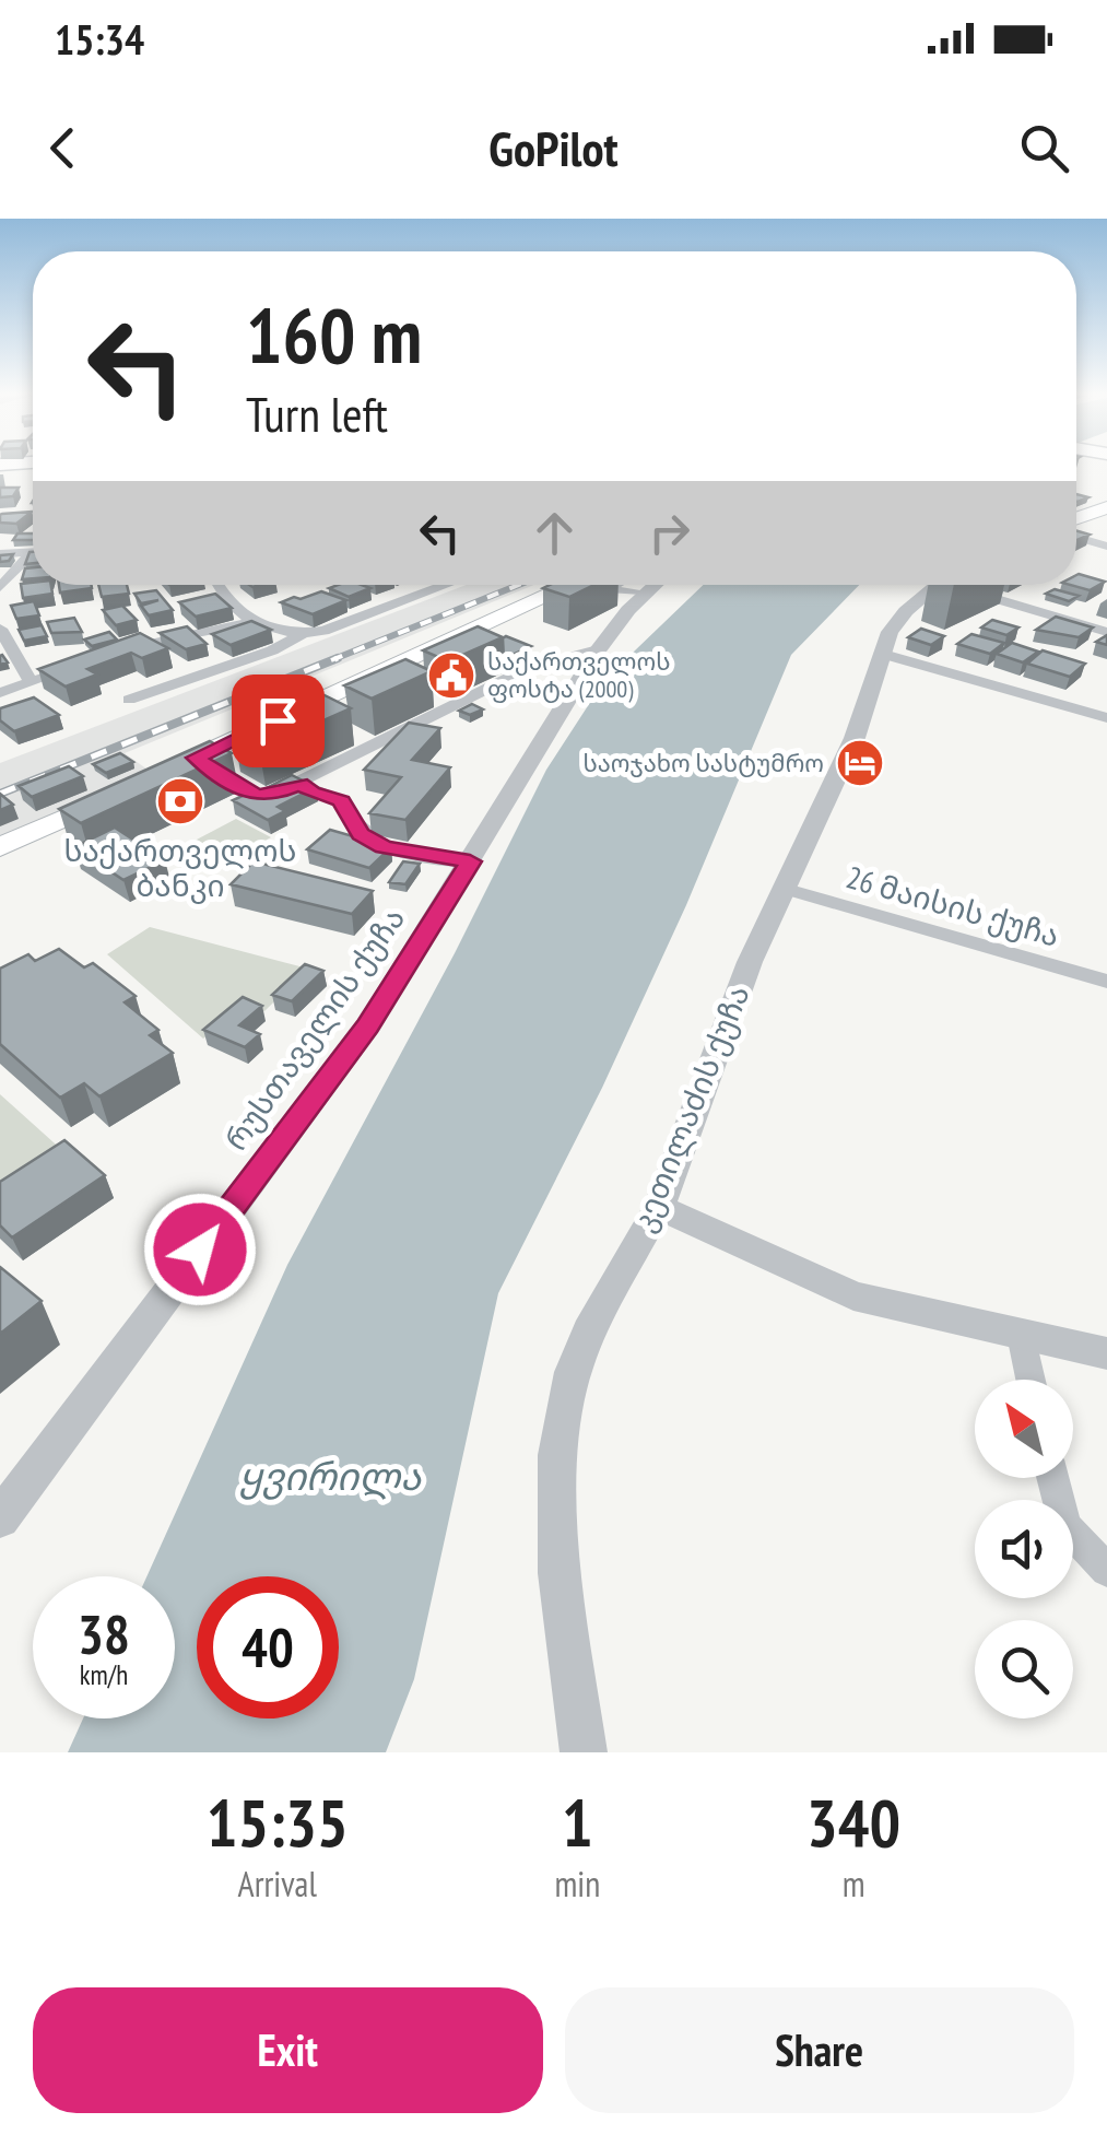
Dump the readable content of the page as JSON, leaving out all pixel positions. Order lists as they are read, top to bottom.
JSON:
{
  "streets": {
    "street": ["26 მაისის ქუჩა", "რუსთაველის ქუჩა", "კეთილაძის ქუჩა"]
  },
  "crossings": [
    ["26 მაისის ქუჩა", "კეთილაძის ქუჩა"]
  ],
  "water": ["ყვირილა"],
  "places": {
    "public building": ["საქართველოს ფოსტა (2000)"],
    "hotel": ["საოჯახო სასტუმრო"],
    "bank": ["საქართველოს ბანკი"]
  },
  "north": "top left",
  "page": {
    "status": "15:34",
    "header": "GoPilot",
    "turn": ["160 m", "Turn left"],
    "speed": "38 km/h",
    "limit": "40",
    "eta": [
      "15:35",
      "Arrival",
      "1",
      "min",
      "340",
      "m"
    ],
    "buttons": ["Exit", "Share"]
  }
}
